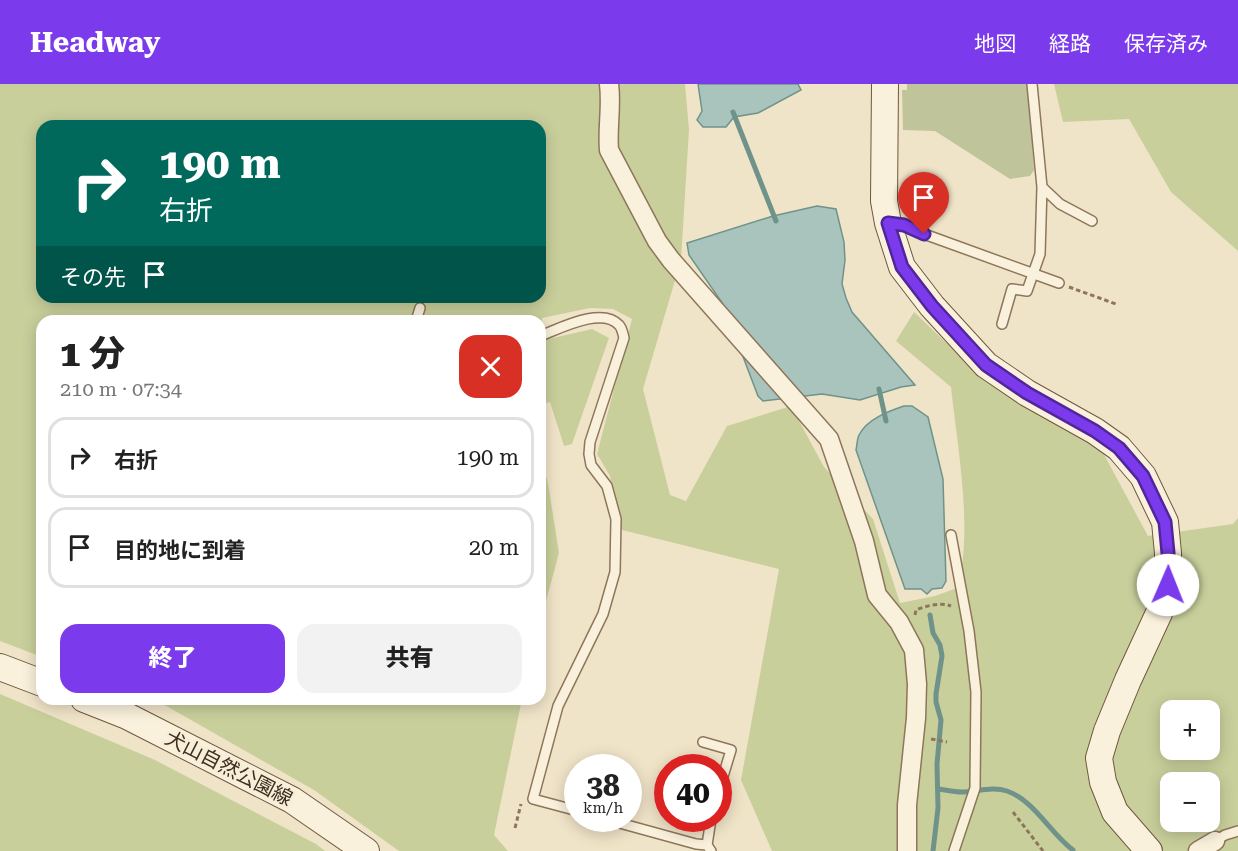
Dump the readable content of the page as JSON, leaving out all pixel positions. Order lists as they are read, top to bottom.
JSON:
{
  "streets": {
    "street": ["犬山自然公園線"]
  },
  "page": {
    "header": "Headway",
    "nav": ["地図", "経路", "保存済み"],
    "turn": ["190 m", "右折"],
    "then": "その先",
    "heading": ["1 分", "210 m · 07:34"],
    "list": [
      {
        "name": "右折",
        "value": "190 m"
      },
      {
        "name": "目的地に到着",
        "value": "20 m"
      }
    ],
    "buttons": ["終了", "共有"],
    "map_buttons": ["+", "−"],
    "speed": "38 km/h",
    "limit": "40"
  }
}
